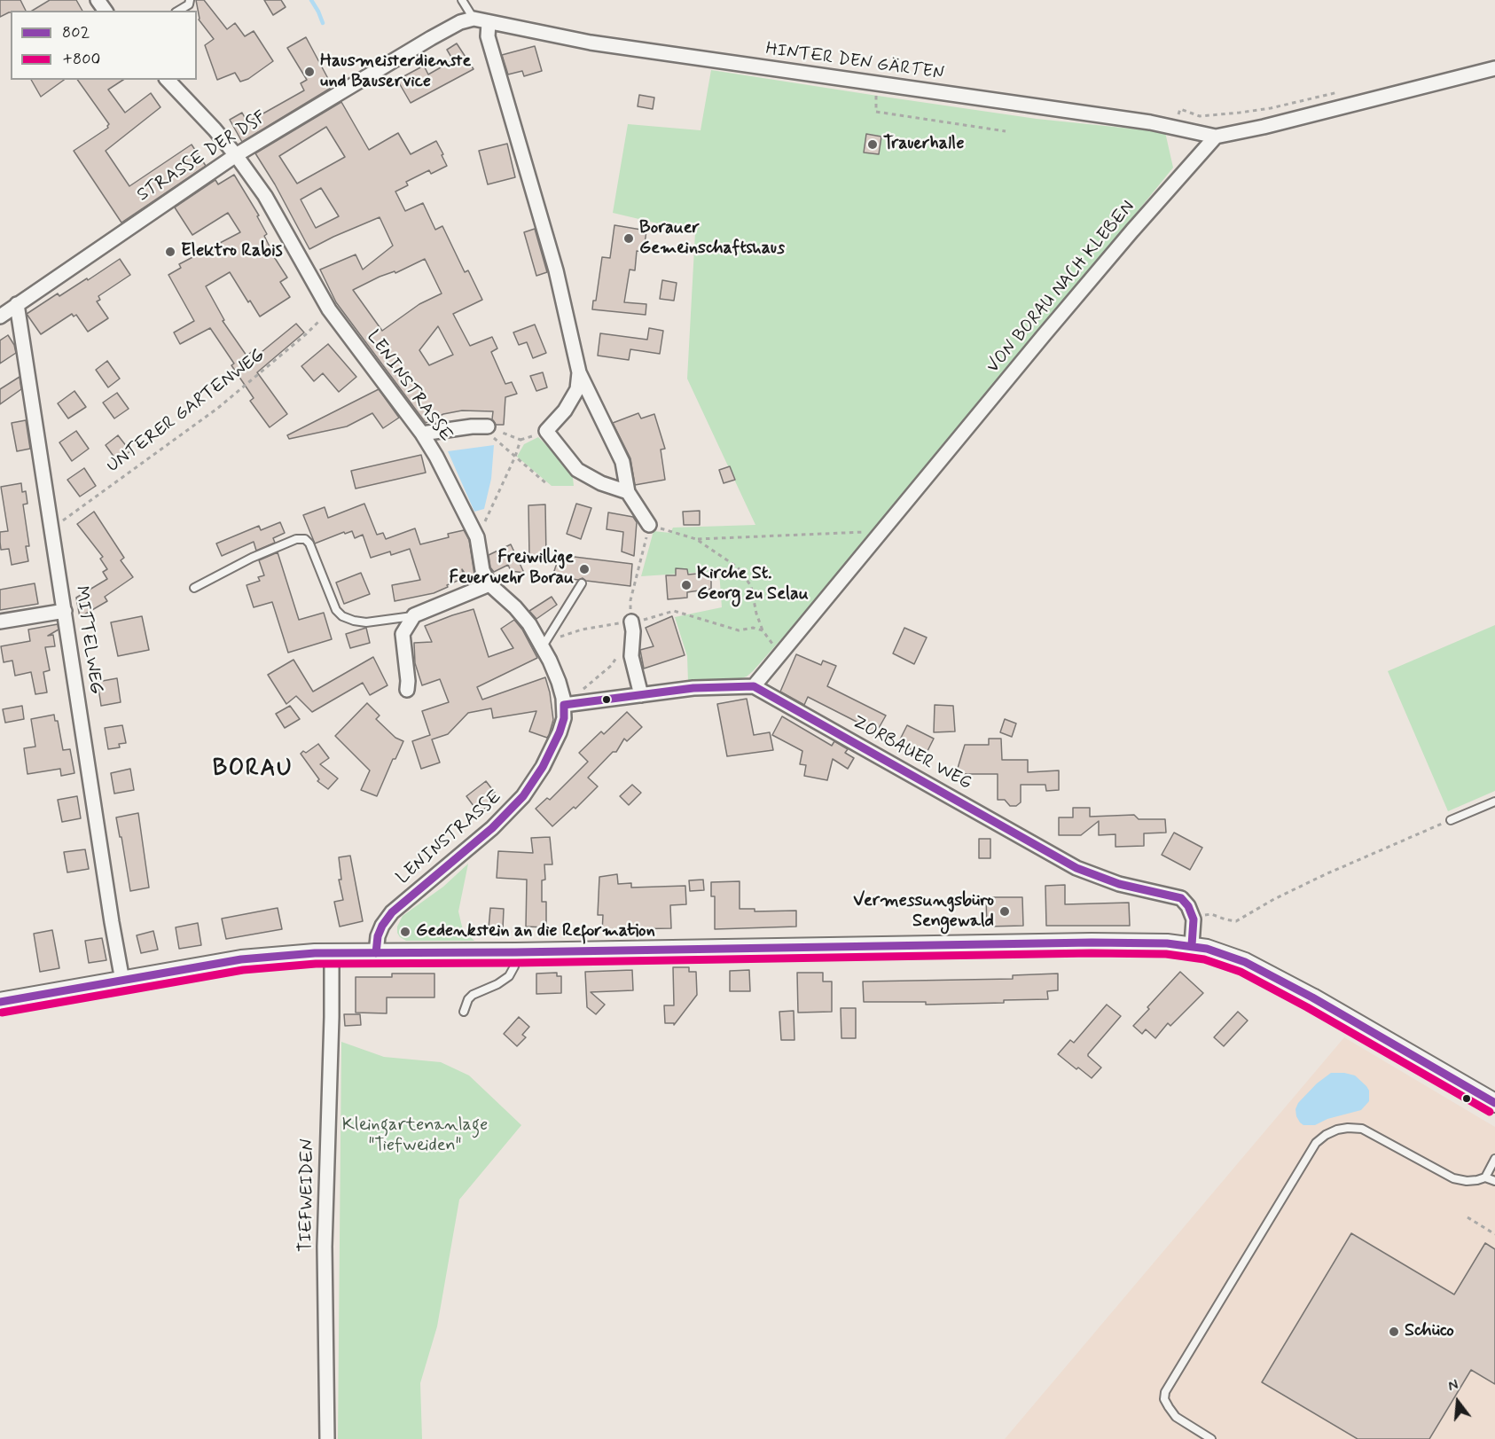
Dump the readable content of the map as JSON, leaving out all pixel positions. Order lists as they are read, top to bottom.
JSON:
{
  "streets": {
    "street": [
      "HINTER DEN GÄRTEN",
      "STRASSE DER DSF",
      "VON BORAU NACH KLEBEN",
      "LENINSTRASSE",
      "MITTELWEG",
      "ZORBAUER WEG",
      "TIEFWEIDEN"
    ],
    "path": ["UNTERER GARTENWEG"]
  },
  "crossings": [
    ["HINTER DEN GÄRTEN", "STRASSE DER DSF"],
    ["HINTER DEN GÄRTEN", "VON BORAU NACH KLEBEN"],
    ["STRASSE DER DSF", "LENINSTRASSE"],
    ["STRASSE DER DSF", "MITTELWEG"],
    ["VON BORAU NACH KLEBEN", "ZORBAUER WEG"],
    ["LENINSTRASSE", "UNTERER GARTENWEG"],
    ["UNTERER GARTENWEG", "MITTELWEG"]
  ],
  "districts": ["BORAU"],
  "parks": ["Kleingartenanlage \"Tiefweiden\""],
  "places": [
    "Hausmeisterdienste und Bauservice",
    "Trauerhalle",
    "Borauer Gemeinschaftshaus",
    "Elektro Rabis",
    "Freiwillige Feuerwehr Borau",
    "Kirche St. Georg zu Selau",
    "Vermessungsbüro Sengewald",
    "Gedenkstein an die Reformation",
    "Schüco"
  ],
  "lines": ["transit line 802", "transit line +800"],
  "legend": ["802", "+800"],
  "north": "top"
}
